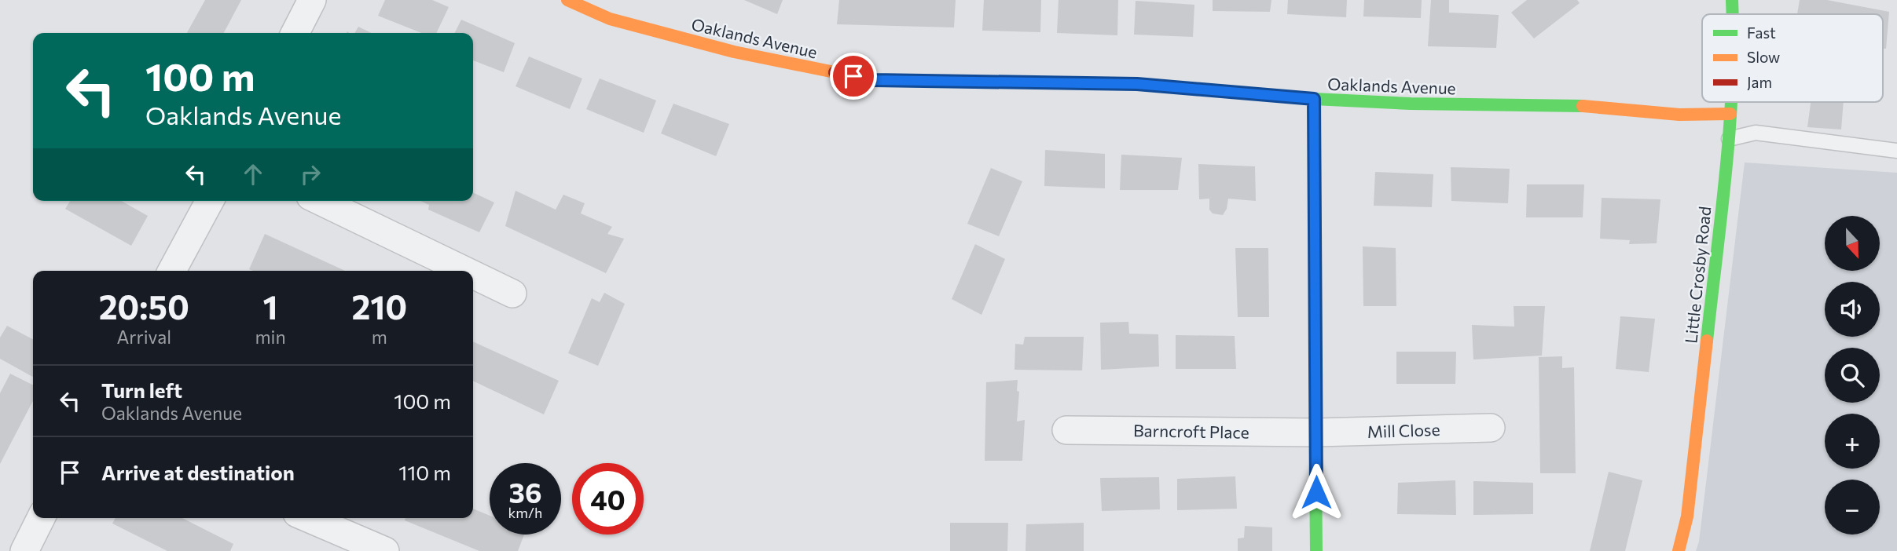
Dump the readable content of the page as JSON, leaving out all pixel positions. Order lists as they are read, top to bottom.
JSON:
{
  "streets": {
    "street": [
      "Oaklands Avenue",
      "Little Crosby Road",
      "Mill Close",
      "Barncroft Place"
    ]
  },
  "crossings": [
    ["Oaklands Avenue", "Little Crosby Road"],
    ["Mill Close", "Barncroft Place"]
  ],
  "legend": ["Fast", "Slow", "Jam"],
  "north": "bottom",
  "page": {
    "turn": ["100 m", "Oaklands Avenue"],
    "map_buttons": ["+", "−"],
    "eta": [
      "20:50",
      "Arrival",
      "1",
      "min",
      "210",
      "m"
    ],
    "list": [
      {
        "name": "Turn left",
        "note": "Oaklands Avenue",
        "value": "100 m"
      },
      {
        "name": "Arrive at destination",
        "value": "110 m"
      }
    ],
    "speed": "36 km/h",
    "limit": "40"
  }
}
